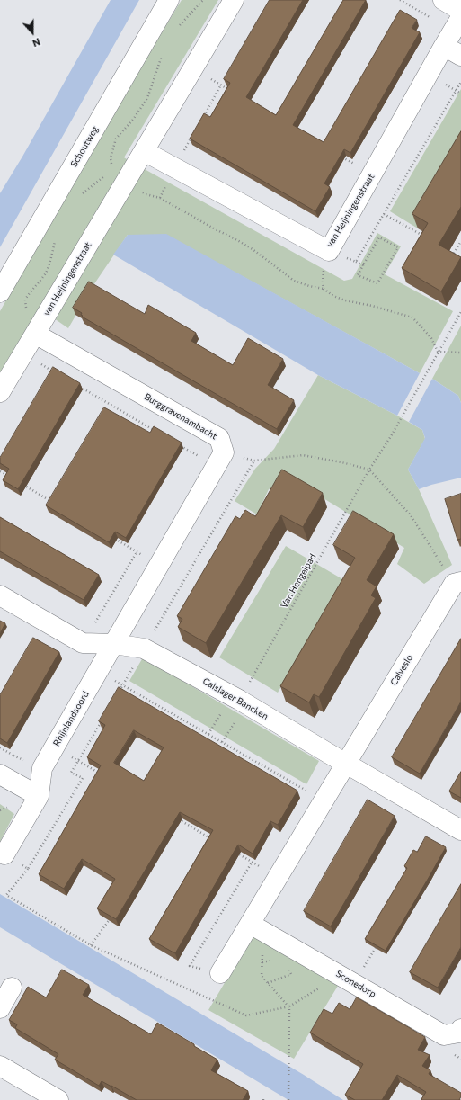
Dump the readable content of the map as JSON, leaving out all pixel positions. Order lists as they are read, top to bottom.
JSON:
{
  "streets": {
    "street": [
      "Schoutweg",
      "van Heijningenstraat",
      "Burggravenambacht",
      "Calveslo",
      "Calslager Bancken",
      "Rhijnlandsoord",
      "Sconedorp"
    ],
    "path": ["Van Hengelpad"]
  },
  "crossings": [
    ["van Heijningenstraat", "Burggravenambacht"],
    ["Van Hengelpad", "Calslager Bancken"],
    ["Calveslo", "Calslager Bancken"],
    ["Calslager Bancken", "Rhijnlandsoord"]
  ],
  "north": "bottom"
}
